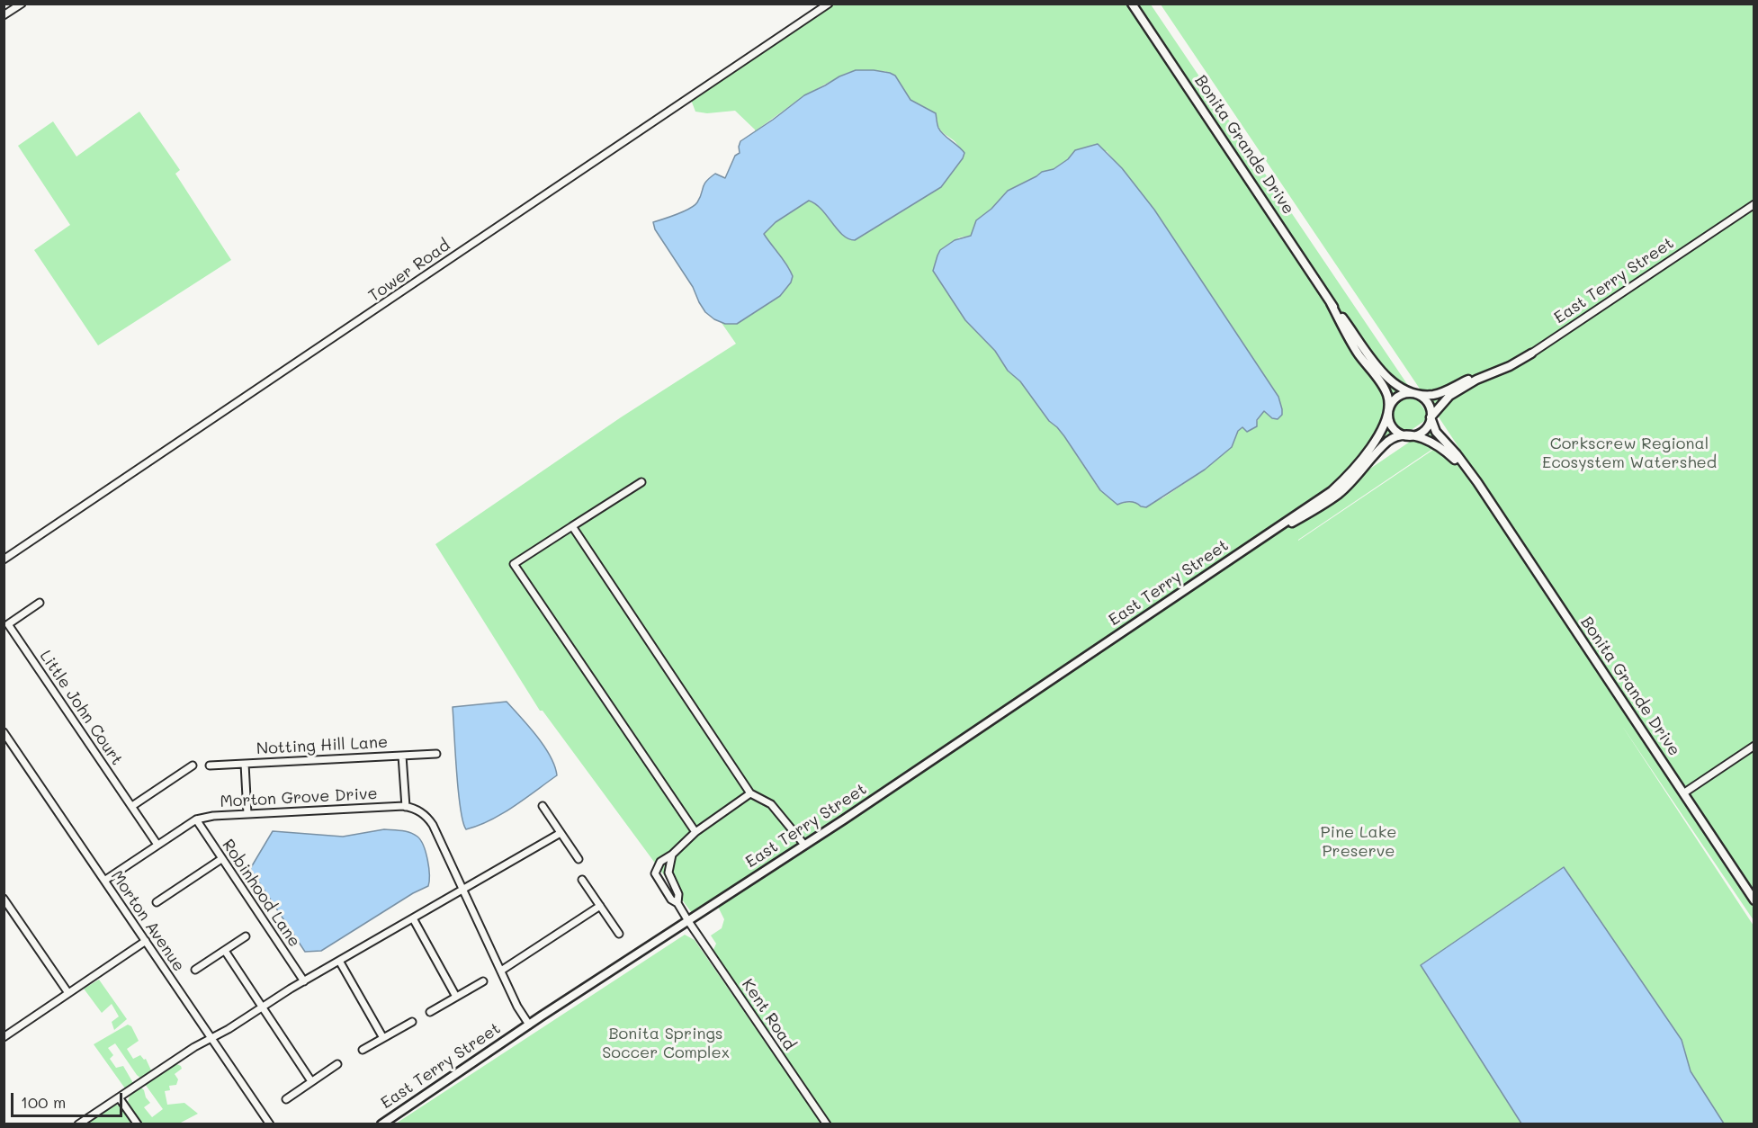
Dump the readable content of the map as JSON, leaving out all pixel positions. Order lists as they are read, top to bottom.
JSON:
{
  "streets": {
    "street": [
      "Bonita Grande Drive",
      "Tower Road",
      "East Terry Street",
      "Little John Court",
      "Notting Hill Lane",
      "Morton Grove Drive",
      "Robinhood Lane",
      "Morton Avenue",
      "Kent Road"
    ]
  },
  "crossings": [
    ["Bonita Grande Drive", "East Terry Street"],
    ["East Terry Street", "Kent Road"],
    ["Little John Court", "Morton Grove Drive"],
    ["Notting Hill Lane", "Morton Grove Drive"],
    ["Morton Grove Drive", "Robinhood Lane"],
    ["Morton Grove Drive", "Morton Avenue"]
  ],
  "parks": ["Corkscrew Regional Ecosystem Watershed", "Pine Lake Preserve", "Bonita Springs Soccer Complex"],
  "scale_bar": "100 m"
}
